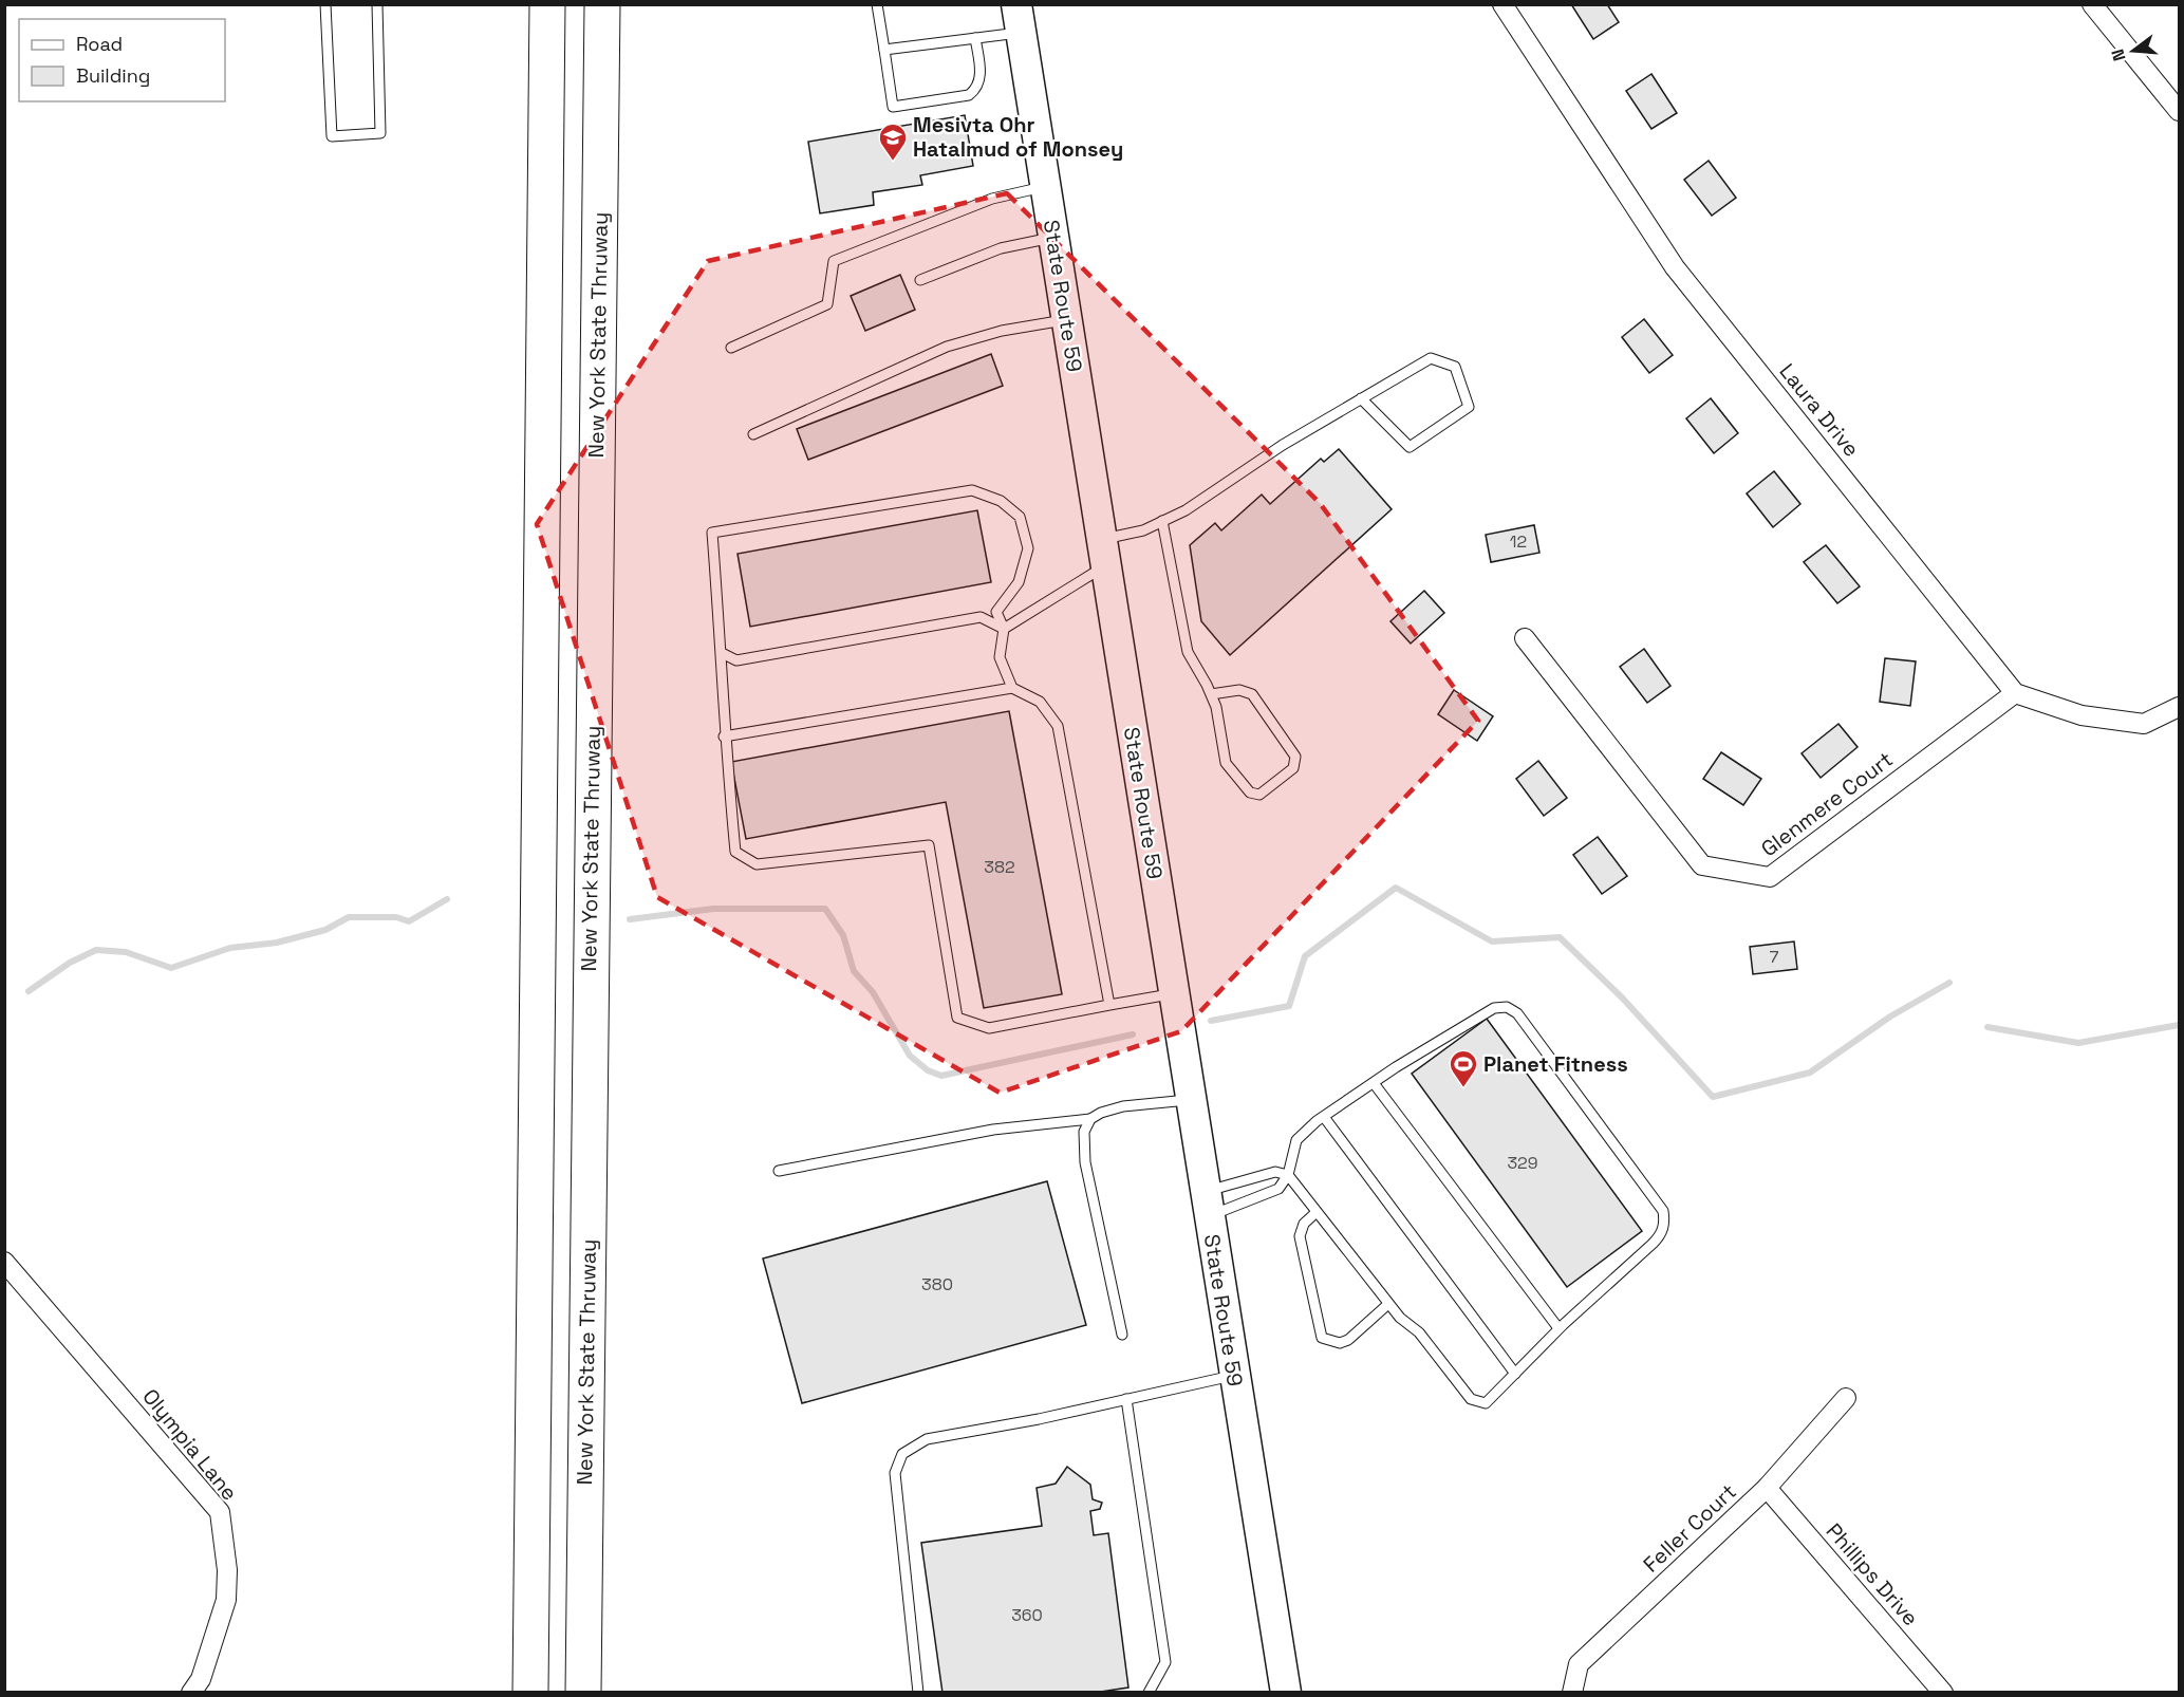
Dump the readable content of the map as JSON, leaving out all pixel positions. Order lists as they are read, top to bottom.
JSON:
{
  "streets": {
    "highway": ["New York State Thruway"],
    "main road": ["State Route 59"],
    "street": [
      "Laura Drive",
      "Glenmere Court",
      "Olympia Lane",
      "Feller Court",
      "Phillips Drive"
    ]
  },
  "crossings": [
    ["Laura Drive", "Glenmere Court"],
    ["Feller Court", "Phillips Drive"]
  ],
  "places": {
    "school or university": ["Mesivta Ohr Hatalmud of Monsey"],
    "sports": ["Planet Fitness"]
  },
  "house_numbers": [
    "12",
    "382",
    "7",
    "329",
    "380",
    "360"
  ],
  "legend": ["Road", "Building"],
  "north": "left"
}
